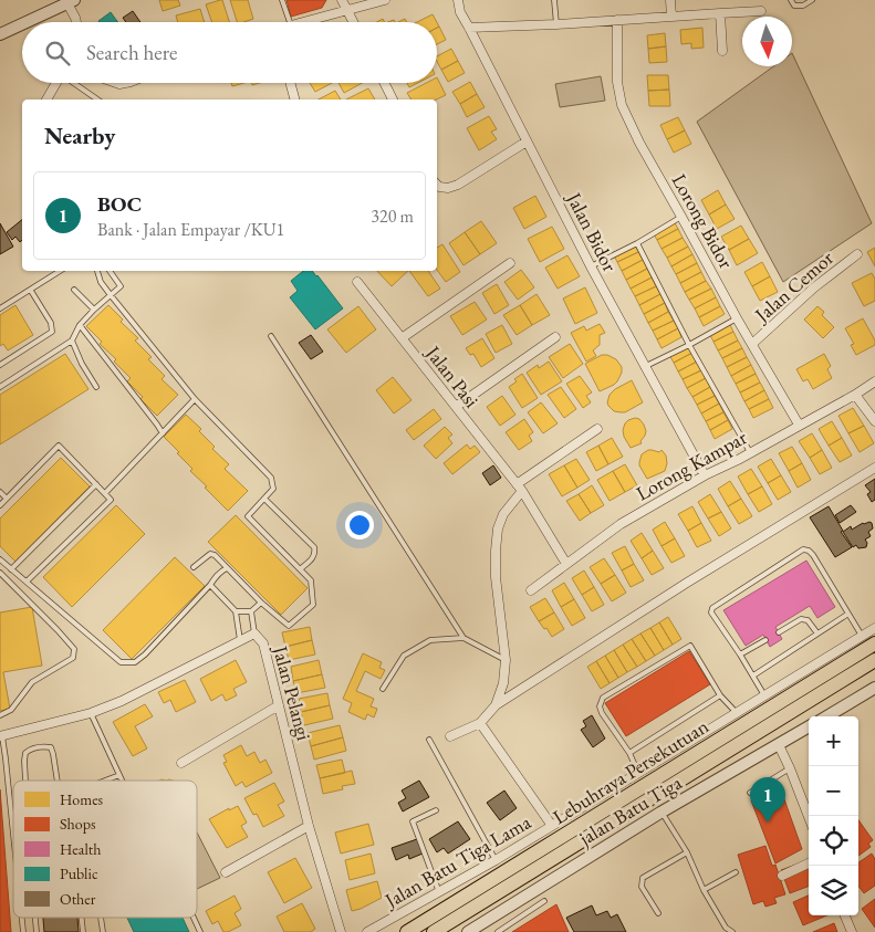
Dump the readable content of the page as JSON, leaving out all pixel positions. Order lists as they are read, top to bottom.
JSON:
{
  "streets": {
    "highway": ["Lebuhraya Persekutuan"],
    "street": [
      "Lorong Bidor",
      "Jalan Bidor",
      "Jalan Cemor",
      "Jalan Pasi",
      "Lorong Kampar",
      "Jalan Pelangi",
      "jalan Batu Tiga",
      "Jalan Batu Tiga Lama"
    ]
  },
  "crossings": [
    ["Lorong Bidor", "Jalan Cemor"],
    ["Lorong Bidor", "Lorong Kampar"],
    ["Jalan Bidor", "Lorong Kampar"],
    ["Jalan Pasi", "Lorong Kampar"]
  ],
  "legend": [
    "Homes",
    "Shops",
    "Health",
    "Public",
    "Other"
  ],
  "north": "bottom",
  "page": {
    "search": "Search here",
    "heading": "Nearby",
    "list": [
      {
        "mark": "1",
        "name": "BOC",
        "note": "Bank · Jalan Empayar /KU1",
        "value": "320 m"
      }
    ],
    "map_buttons": ["+", "−"],
    "pins": "1"
  }
}
